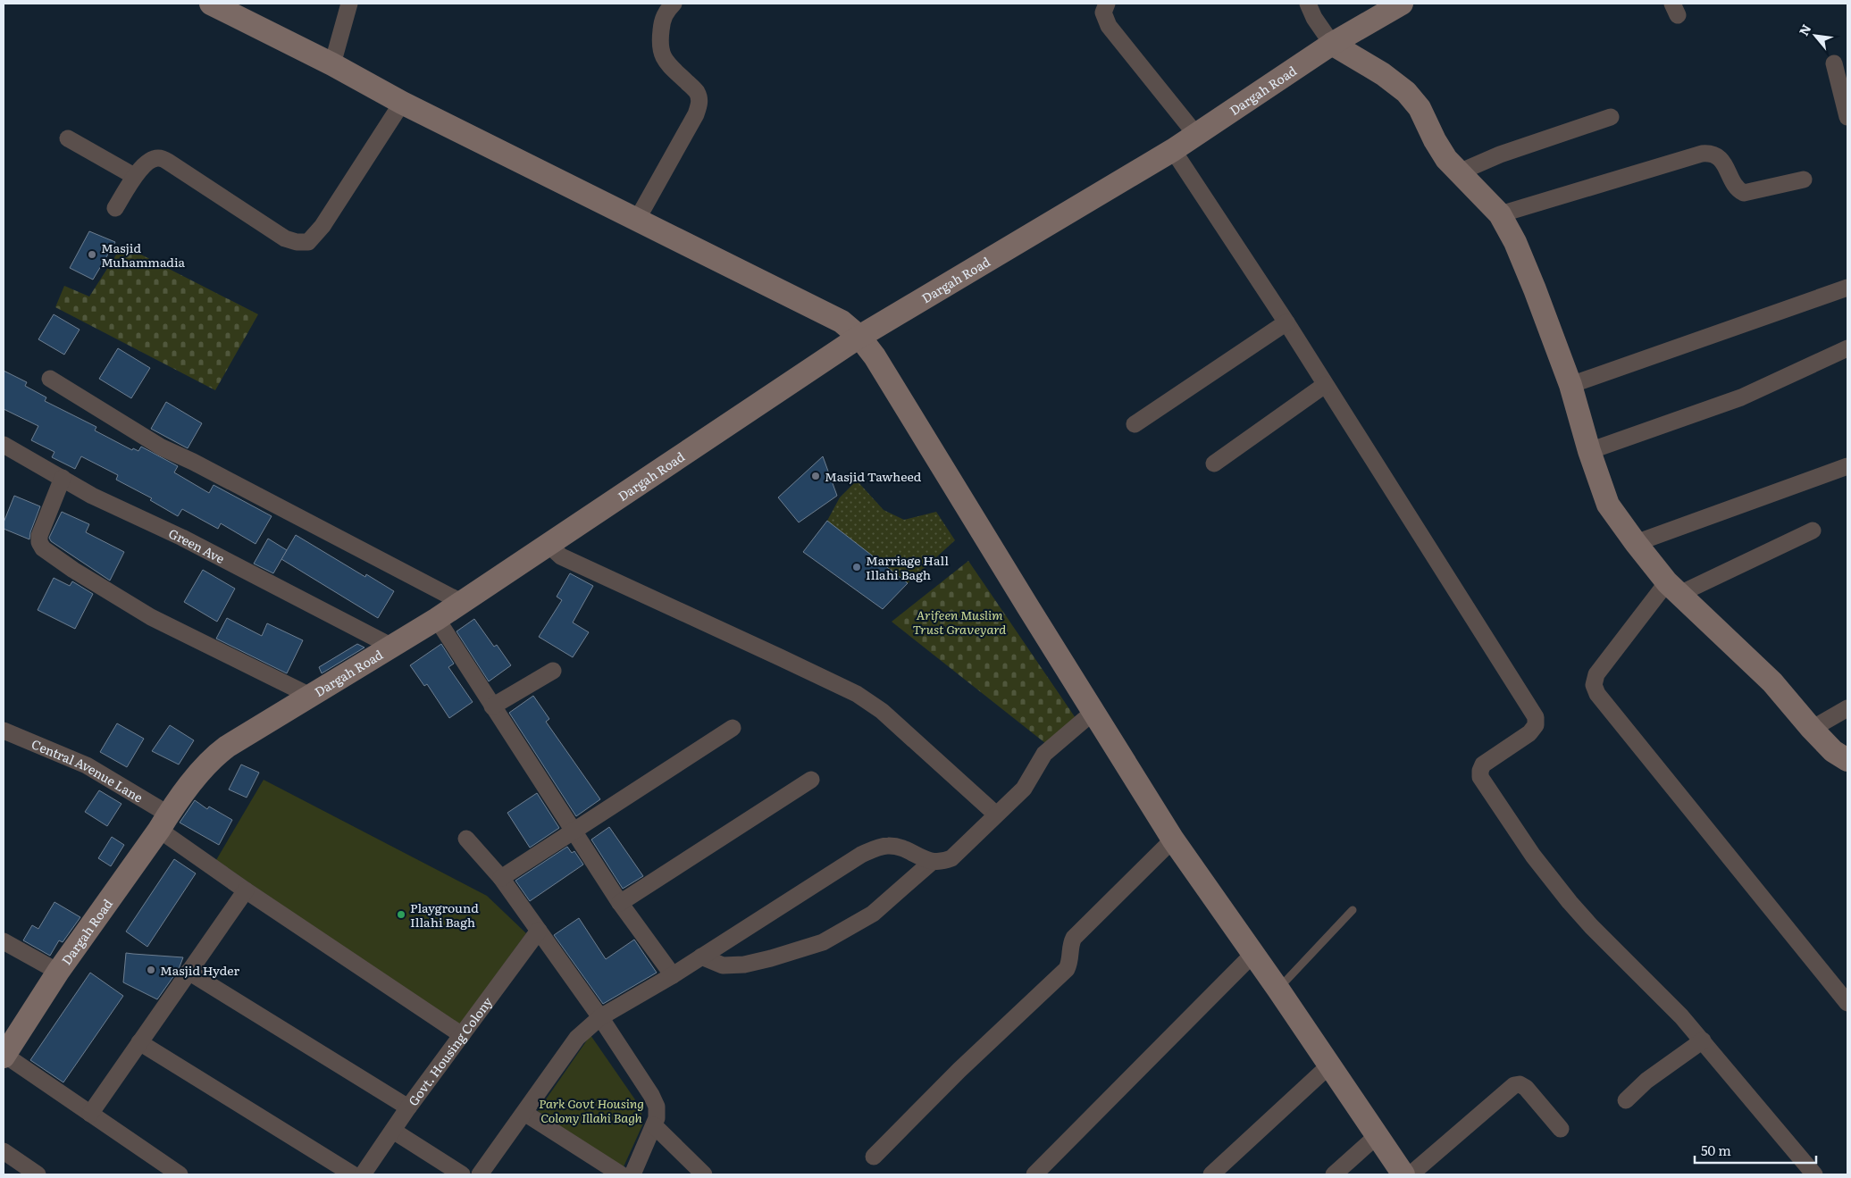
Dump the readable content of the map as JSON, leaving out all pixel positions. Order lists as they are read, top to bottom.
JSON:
{
  "streets": {
    "street": [
      "Dargah Road",
      "Green Ave",
      "Central Avenue Lane",
      "Govt. Housing Colony"
    ]
  },
  "crossings": [
    ["Dargah Road", "Green Ave"],
    ["Dargah Road", "Central Avenue Lane"],
    ["Central Avenue Lane", "Govt. Housing Colony"]
  ],
  "parks": ["Arifeen Muslim Trust Graveyard", "Park Govt Housing Colony Illahi Bagh"],
  "places": [
    "Masjid Muhammadia",
    "Masjid Tawheed",
    "Marriage Hall Illahi Bagh",
    "Playground Illahi Bagh",
    "Masjid Hyder"
  ],
  "scale_bar": "50 m",
  "north": "top left"
}
